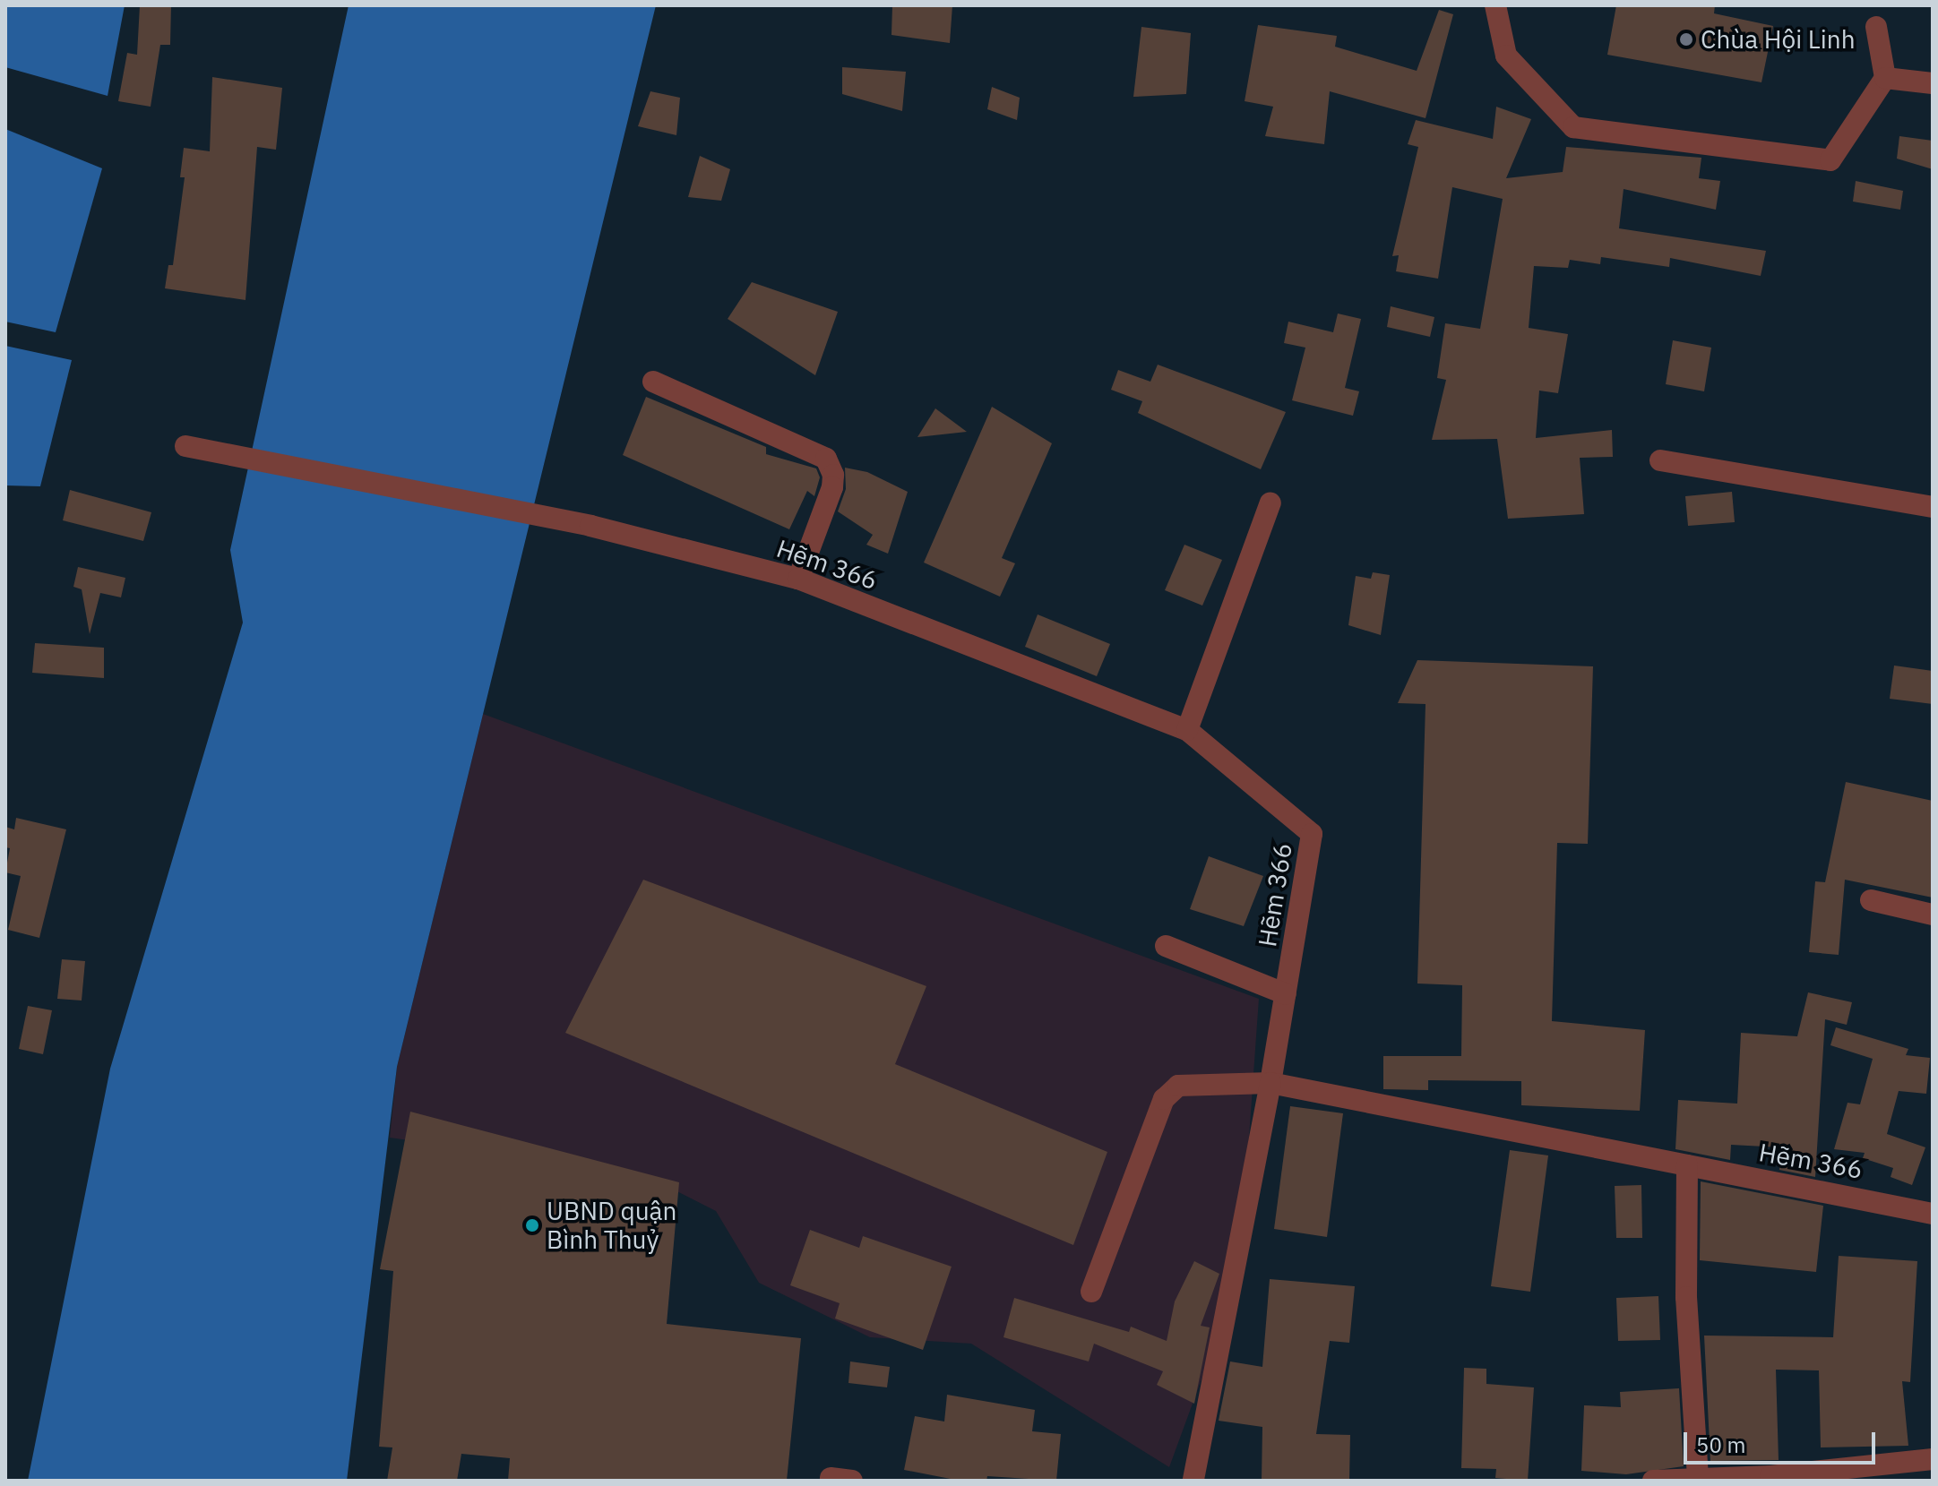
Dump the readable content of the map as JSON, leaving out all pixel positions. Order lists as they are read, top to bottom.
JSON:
{
  "streets": {
    "street": ["Hẽm 366"]
  },
  "places": ["Chùa Hội Linh", "UBND quận Bình Thuỷ"],
  "scale_bar": "50 m"
}
